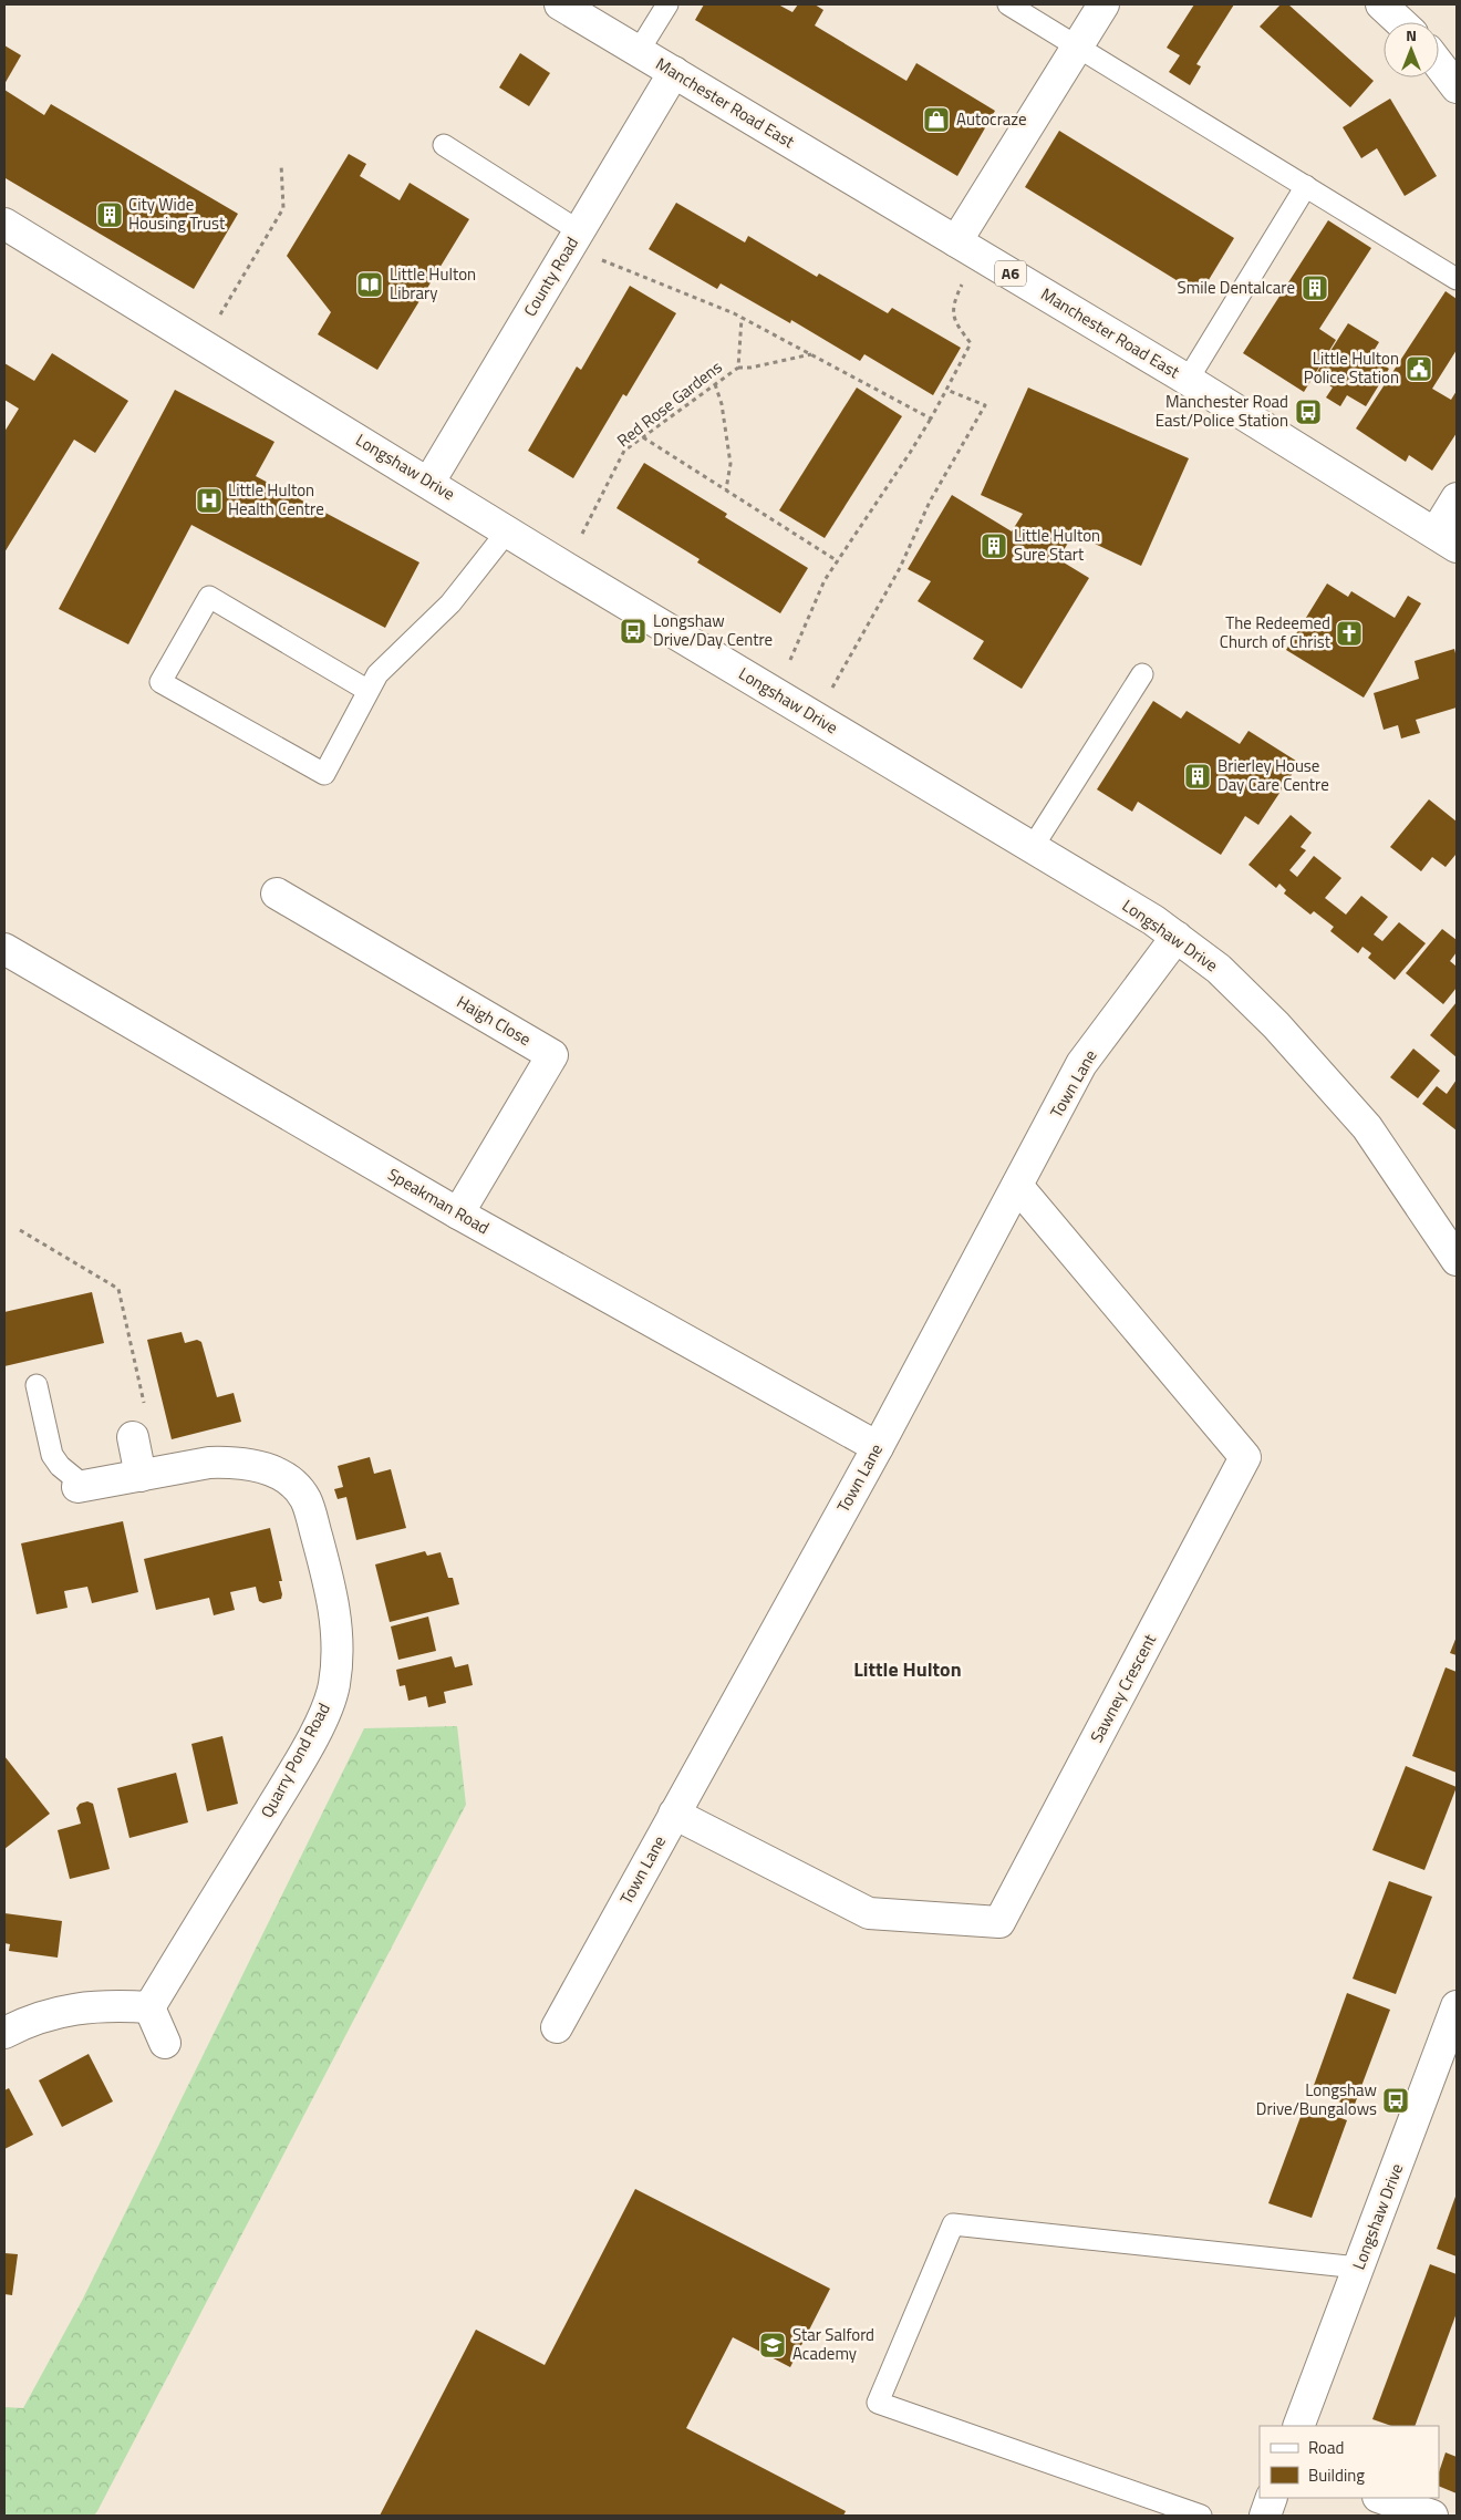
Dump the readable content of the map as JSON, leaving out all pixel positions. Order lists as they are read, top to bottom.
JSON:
{
  "streets": {
    "street": [
      "Manchester Road East",
      "A6",
      "County Road",
      "Longshaw Drive",
      "Haigh Close",
      "Town Lane",
      "Speakman Road",
      "Sawney Crescent",
      "Quarry Pond Road"
    ],
    "path": ["Red Rose Gardens"]
  },
  "crossings": [
    ["Manchester Road East", "County Road"],
    ["County Road", "Longshaw Drive"],
    ["Red Rose Gardens", "Longshaw Drive"],
    ["Longshaw Drive", "Town Lane"],
    ["Haigh Close", "Speakman Road"],
    ["Town Lane", "Speakman Road"],
    ["Town Lane", "Sawney Crescent"]
  ],
  "districts": ["Little Hulton"],
  "places": {
    "shop": ["Autocraze"],
    "building": [
      "City Wide Housing Trust",
      "Smile Dentalcare",
      "Little Hulton Sure Start",
      "Brierley House Day Care Centre"
    ],
    "library": ["Little Hulton Library"],
    "public building": ["Little Hulton Police Station"],
    "bus stop": ["Manchester Road East/Police Station", "Longshaw Drive/Day Centre", "Longshaw Drive/Bungalows"],
    "hospital": ["Little Hulton Health Centre"],
    "church": ["The Redeemed Church of Christ"],
    "school or university": ["Star Salford Academy"]
  },
  "legend": ["Road", "Building"],
  "north": "top"
}
